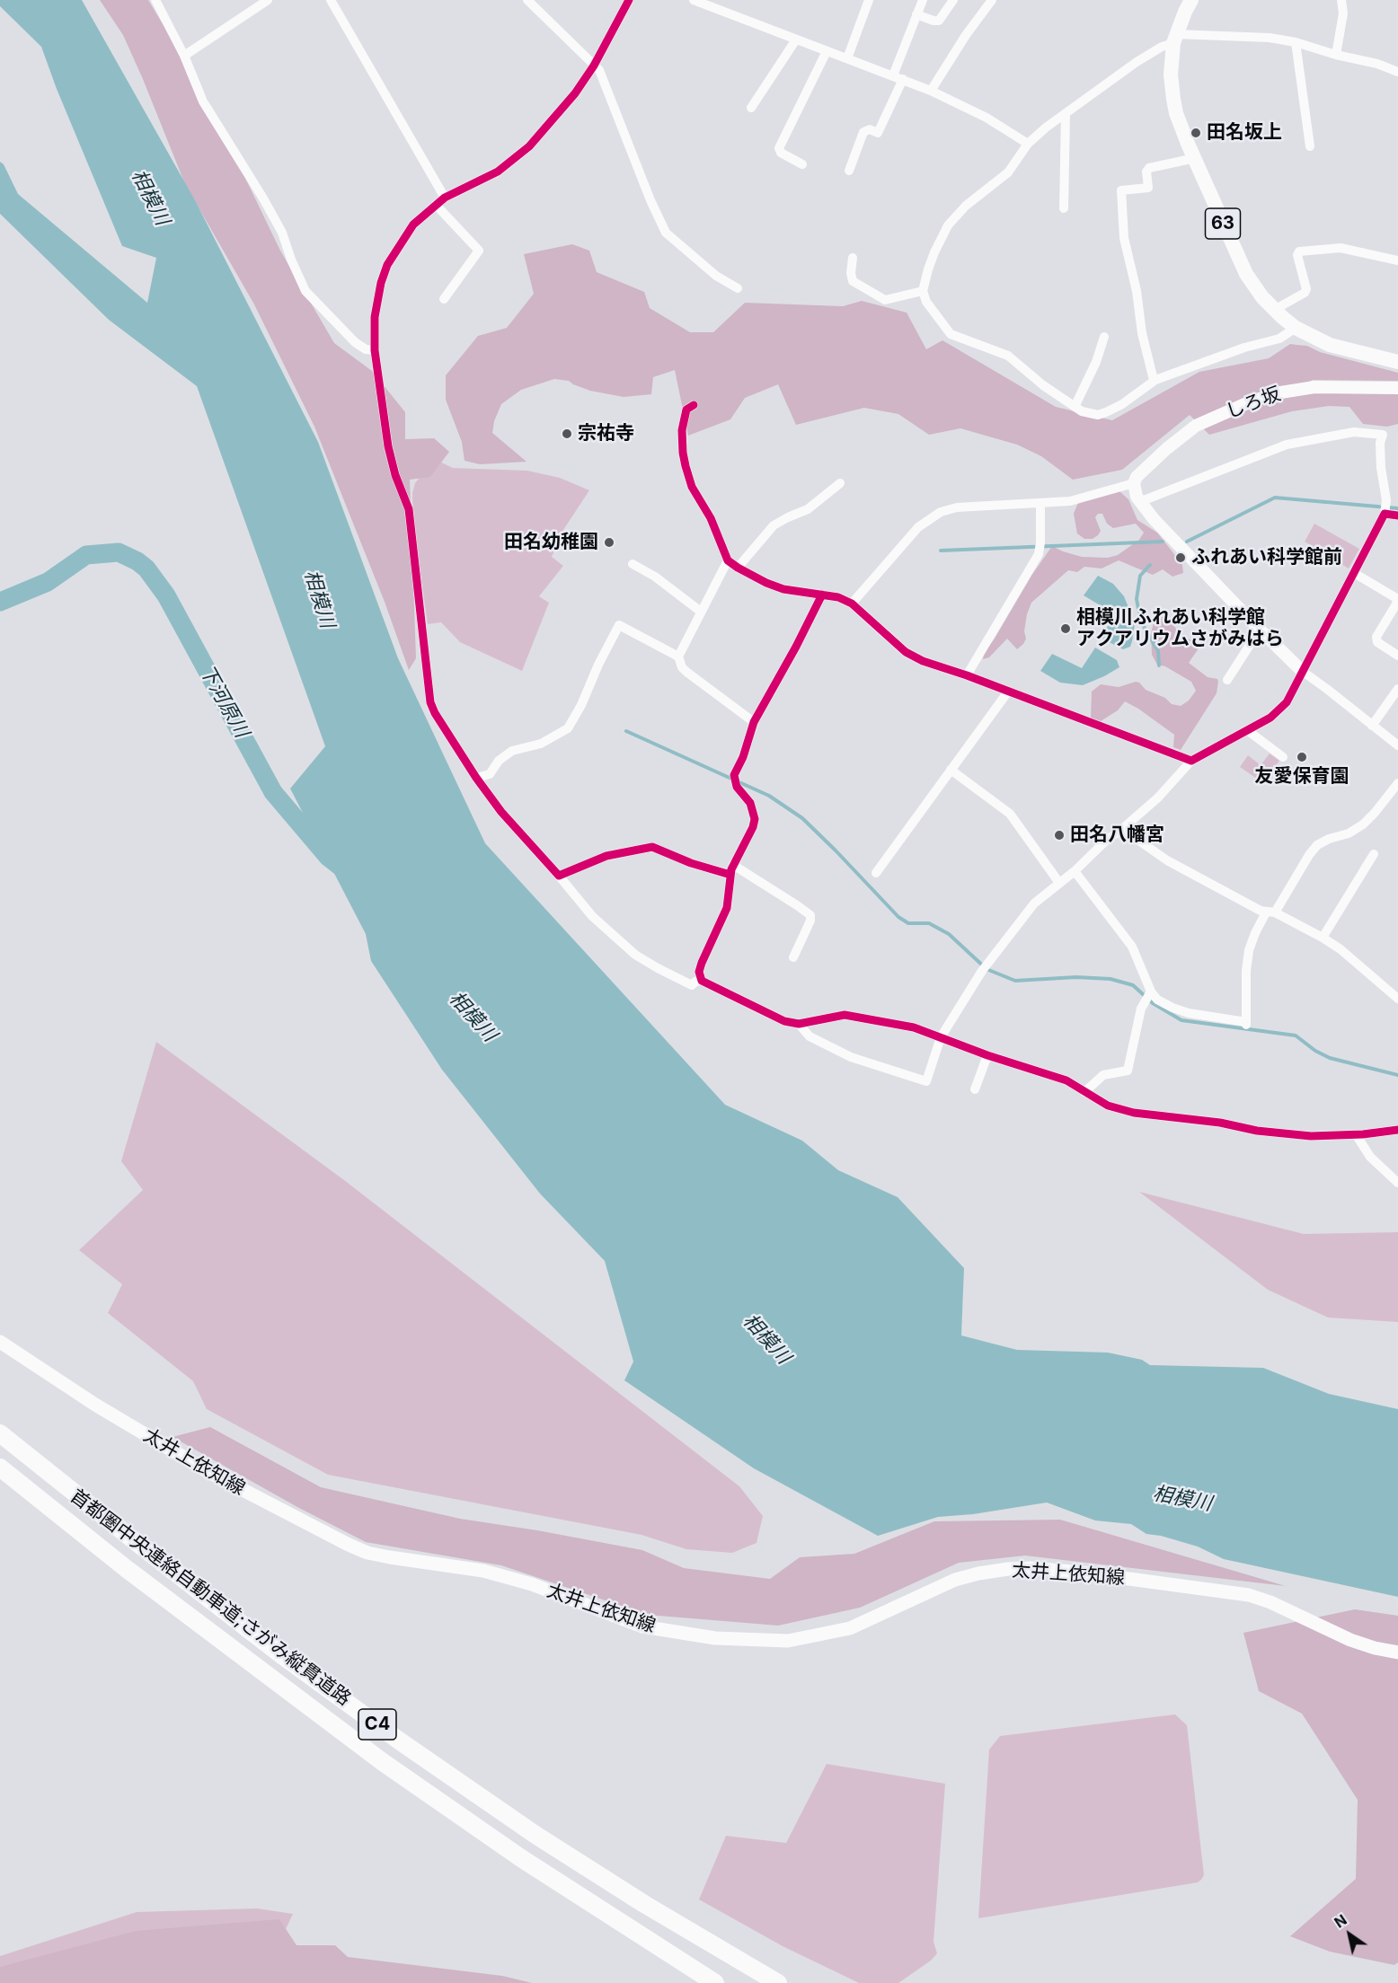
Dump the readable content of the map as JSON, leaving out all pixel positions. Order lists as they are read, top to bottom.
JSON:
{
  "streets": {
    "highway": ["首都圏中央連絡自動車道;さがみ縦貫道路", "C4"],
    "main road": ["63", "太井上依知線"],
    "street": ["しろ坂"]
  },
  "water": ["相模川", "下河原川"],
  "places": [
    "田名坂上",
    "宗祐寺",
    "田名幼稚園",
    "ふれあい科学館前",
    "相模川ふれあい科学館 アクアリウムさがみはら",
    "友愛保育園",
    "田名八幡宮"
  ],
  "north": "top left"
}
